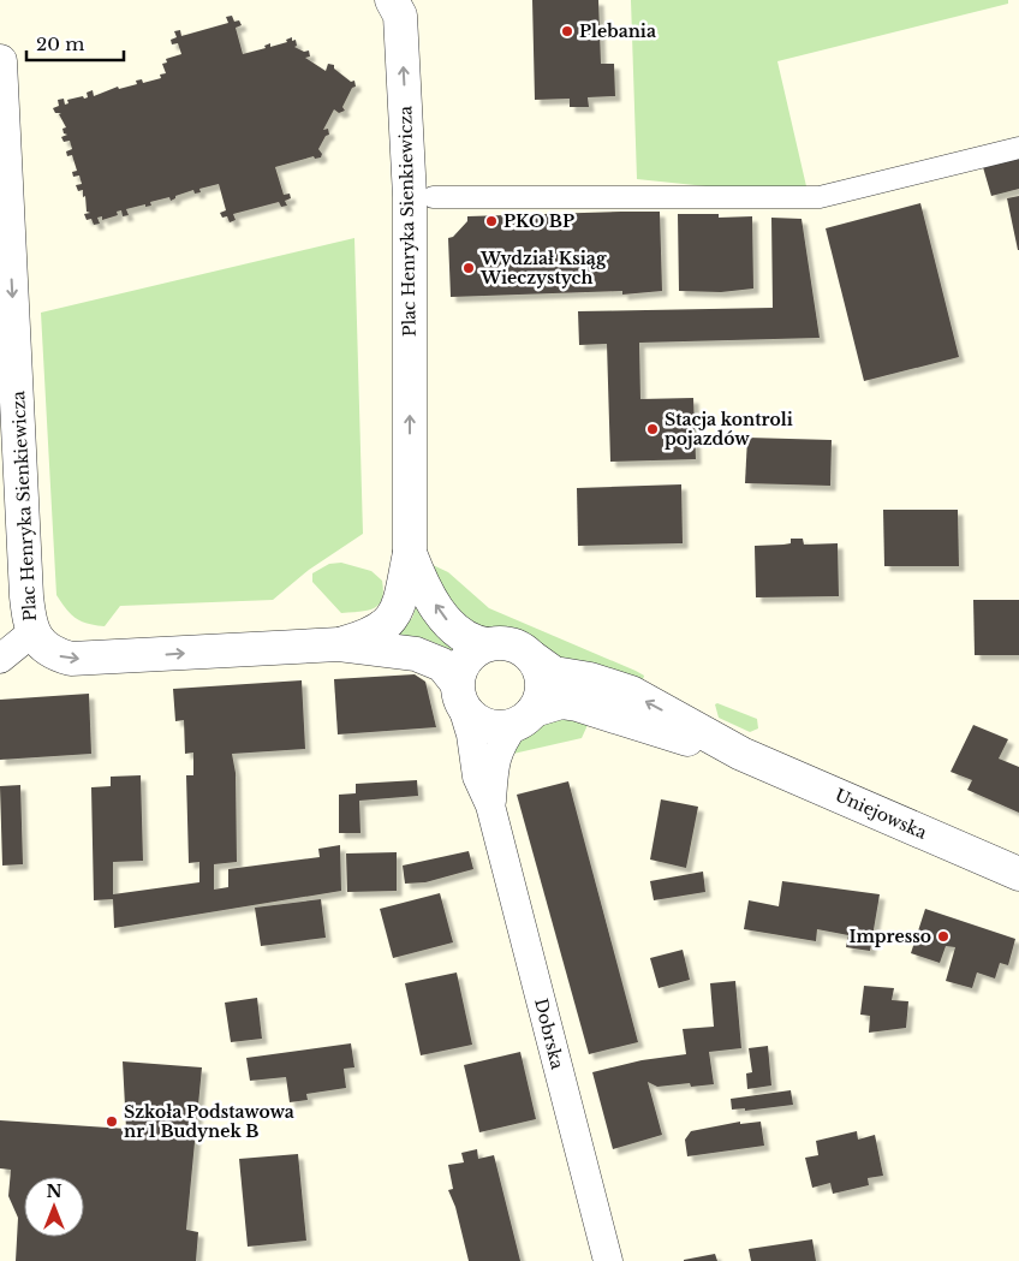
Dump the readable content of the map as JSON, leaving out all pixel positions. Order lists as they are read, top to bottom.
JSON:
{
  "streets": {
    "street": ["Plac Henryka Sienkiewicza", "Uniejowska", "Dobrska"]
  },
  "crossings": [
    ["Plac Henryka Sienkiewicza", "Uniejowska"],
    ["Plac Henryka Sienkiewicza", "Dobrska"],
    ["Uniejowska", "Dobrska"]
  ],
  "places": [
    "Plebania",
    "PKO BP",
    "Wydział Ksiąg Wieczystych",
    "Stacja kontroli pojazdów",
    "Impresso",
    "Szkoła Podstawowa nr 1 Budynek B"
  ],
  "scale_bar": "20 m",
  "north": "top"
}
